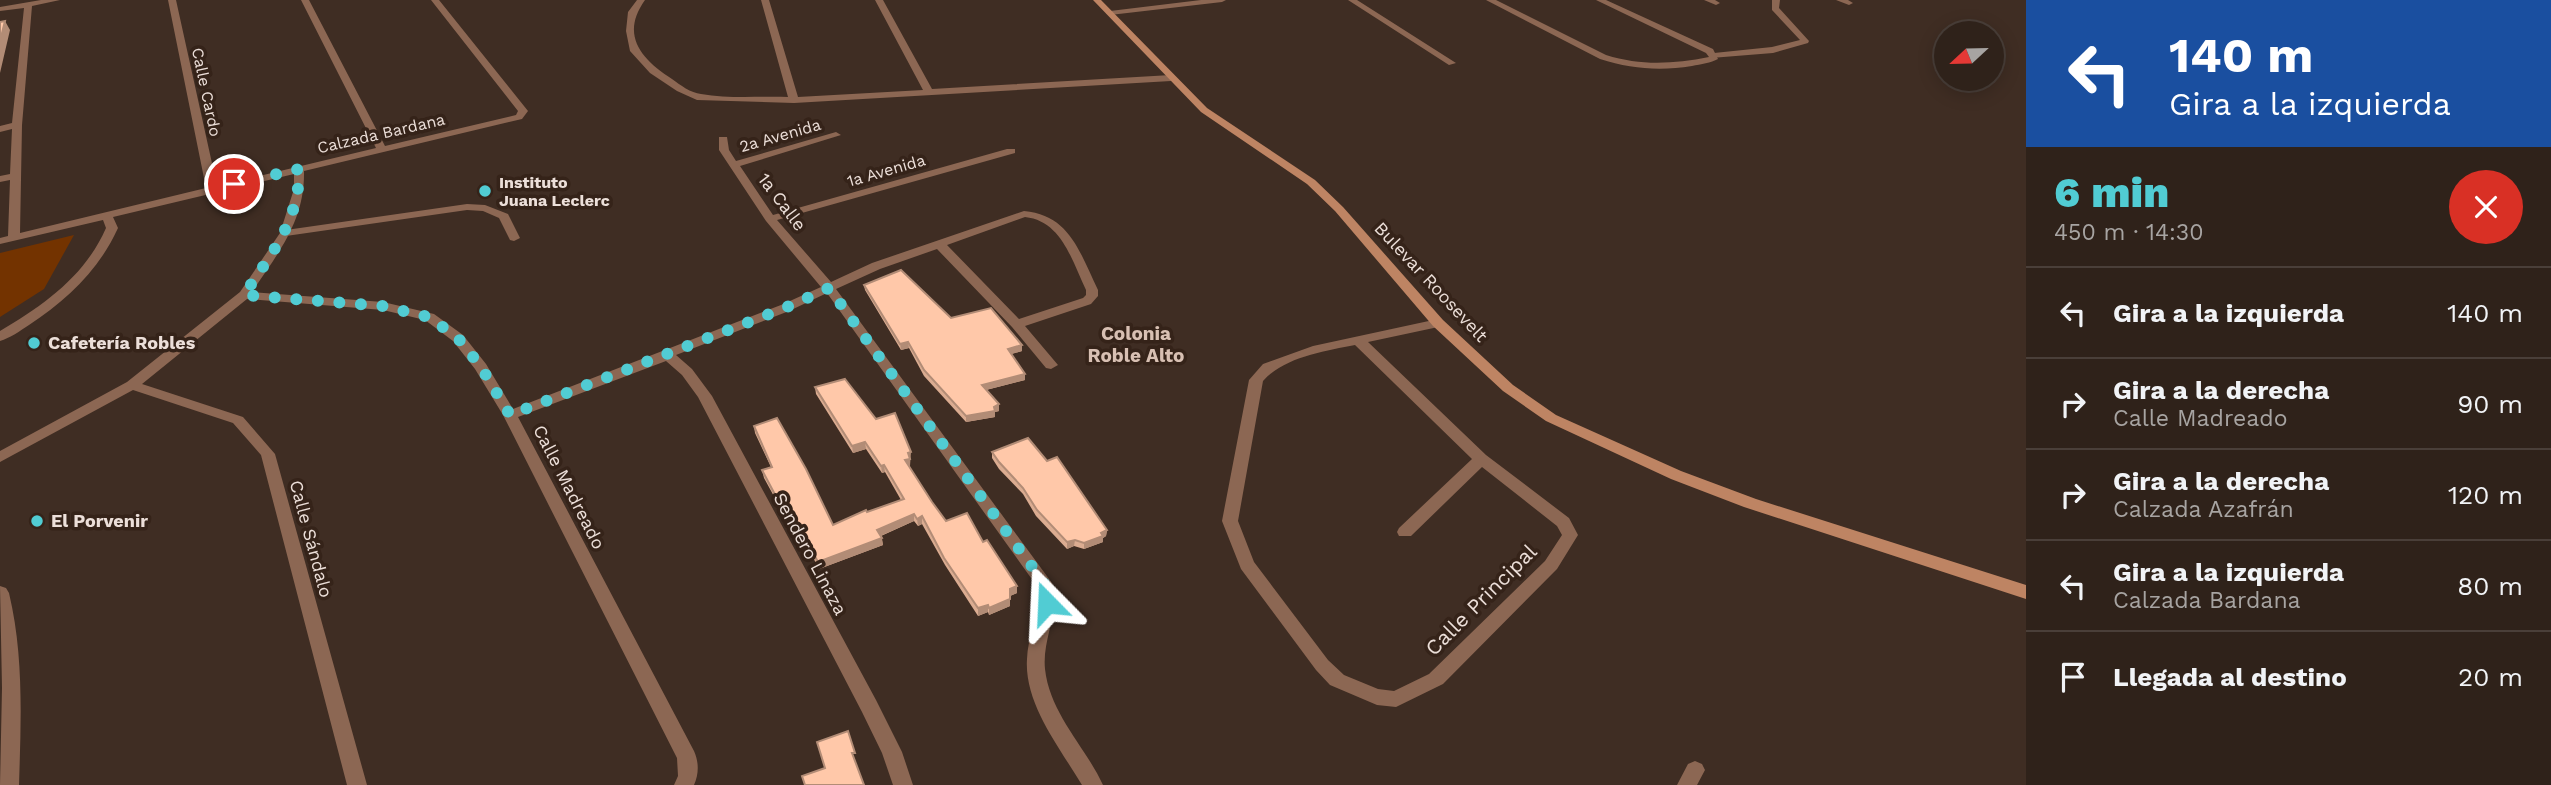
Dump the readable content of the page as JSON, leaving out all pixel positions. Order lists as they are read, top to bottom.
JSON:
{
  "streets": {
    "main road": ["Bulevar Roosevelt"],
    "street": [
      "Calle Cardo",
      "Calzada Bardana",
      "2a Avenida",
      "1a Avenida",
      "1a Calle",
      "Calle Madreado",
      "Calle Sándalo",
      "Sendero Linaza",
      "Calle Principal"
    ]
  },
  "crossings": [
    ["Calle Cardo", "Calzada Bardana"],
    ["2a Avenida", "1a Calle"],
    ["1a Avenida", "1a Calle"]
  ],
  "districts": ["Colonia Roble Alto"],
  "places": ["Instituto Juana Leclerc", "Cafetería Robles", "El Porvenir"],
  "north": "left",
  "page": {
    "turn": ["140 m", "Gira a la izquierda"],
    "heading": ["6 min", "450 m · 14:30"],
    "list": [
      {
        "name": "Gira a la izquierda",
        "value": "140 m"
      },
      {
        "name": "Gira a la derecha",
        "note": "Calle Madreado",
        "value": "90 m"
      },
      {
        "name": "Gira a la derecha",
        "note": "Calzada Azafrán",
        "value": "120 m"
      },
      {
        "name": "Gira a la izquierda",
        "note": "Calzada Bardana",
        "value": "80 m"
      },
      {
        "name": "Llegada al destino",
        "value": "20 m"
      }
    ]
  }
}
